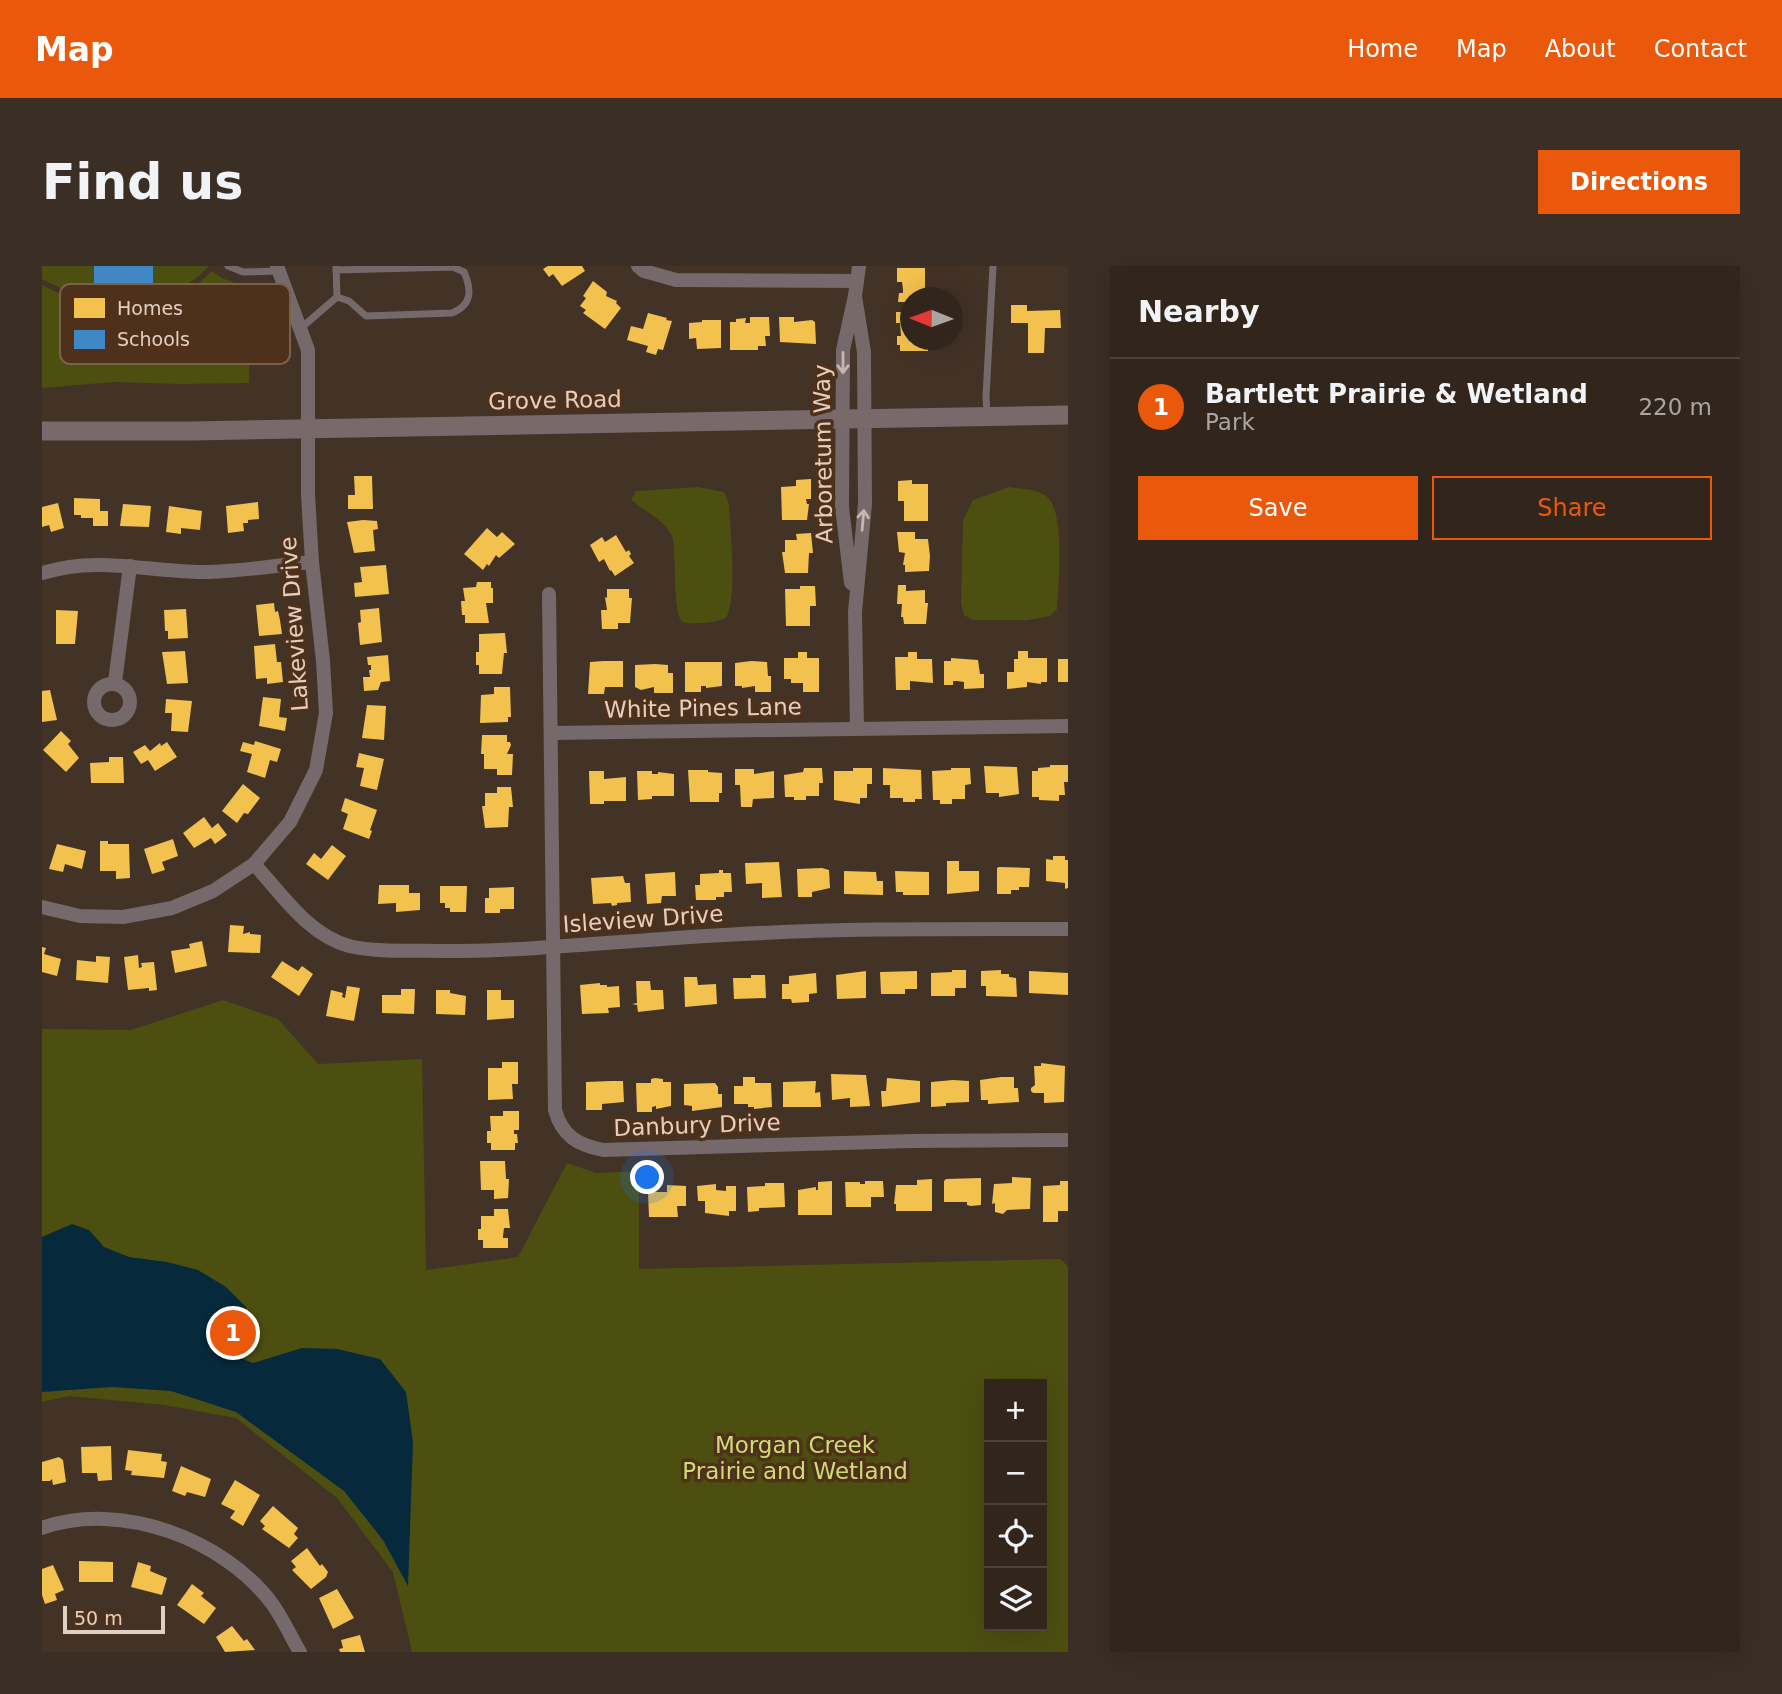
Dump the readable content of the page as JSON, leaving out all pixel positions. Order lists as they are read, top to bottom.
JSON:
{
  "streets": {
    "street": [
      "Grove Road",
      "Arboretum Way",
      "Lakeview Drive",
      "White Pines Lane",
      "Isleview Drive",
      "Danbury Drive"
    ]
  },
  "crossings": [
    ["Grove Road", "Arboretum Way"],
    ["Grove Road", "Lakeview Drive"],
    ["Arboretum Way", "White Pines Lane"],
    ["Lakeview Drive", "Isleview Drive"],
    ["White Pines Lane", "Danbury Drive"],
    ["Isleview Drive", "Danbury Drive"]
  ],
  "parks": ["Morgan Creek Prairie and Wetland"],
  "legend": ["Homes", "Schools"],
  "scale_bar": "50 m",
  "north": "left",
  "page": {
    "header": "Map",
    "nav": [
      "Home",
      "Map",
      "About",
      "Contact"
    ],
    "buttons": [
      "Directions",
      ["Save", "Share"]
    ],
    "title": "Find us",
    "heading": "Nearby",
    "list": [
      {
        "mark": "1",
        "name": "Bartlett Prairie & Wetland",
        "note": "Park",
        "value": "220 m"
      }
    ],
    "pins": "1",
    "map_buttons": ["+", "−"],
    "scale": "50 m"
  }
}
